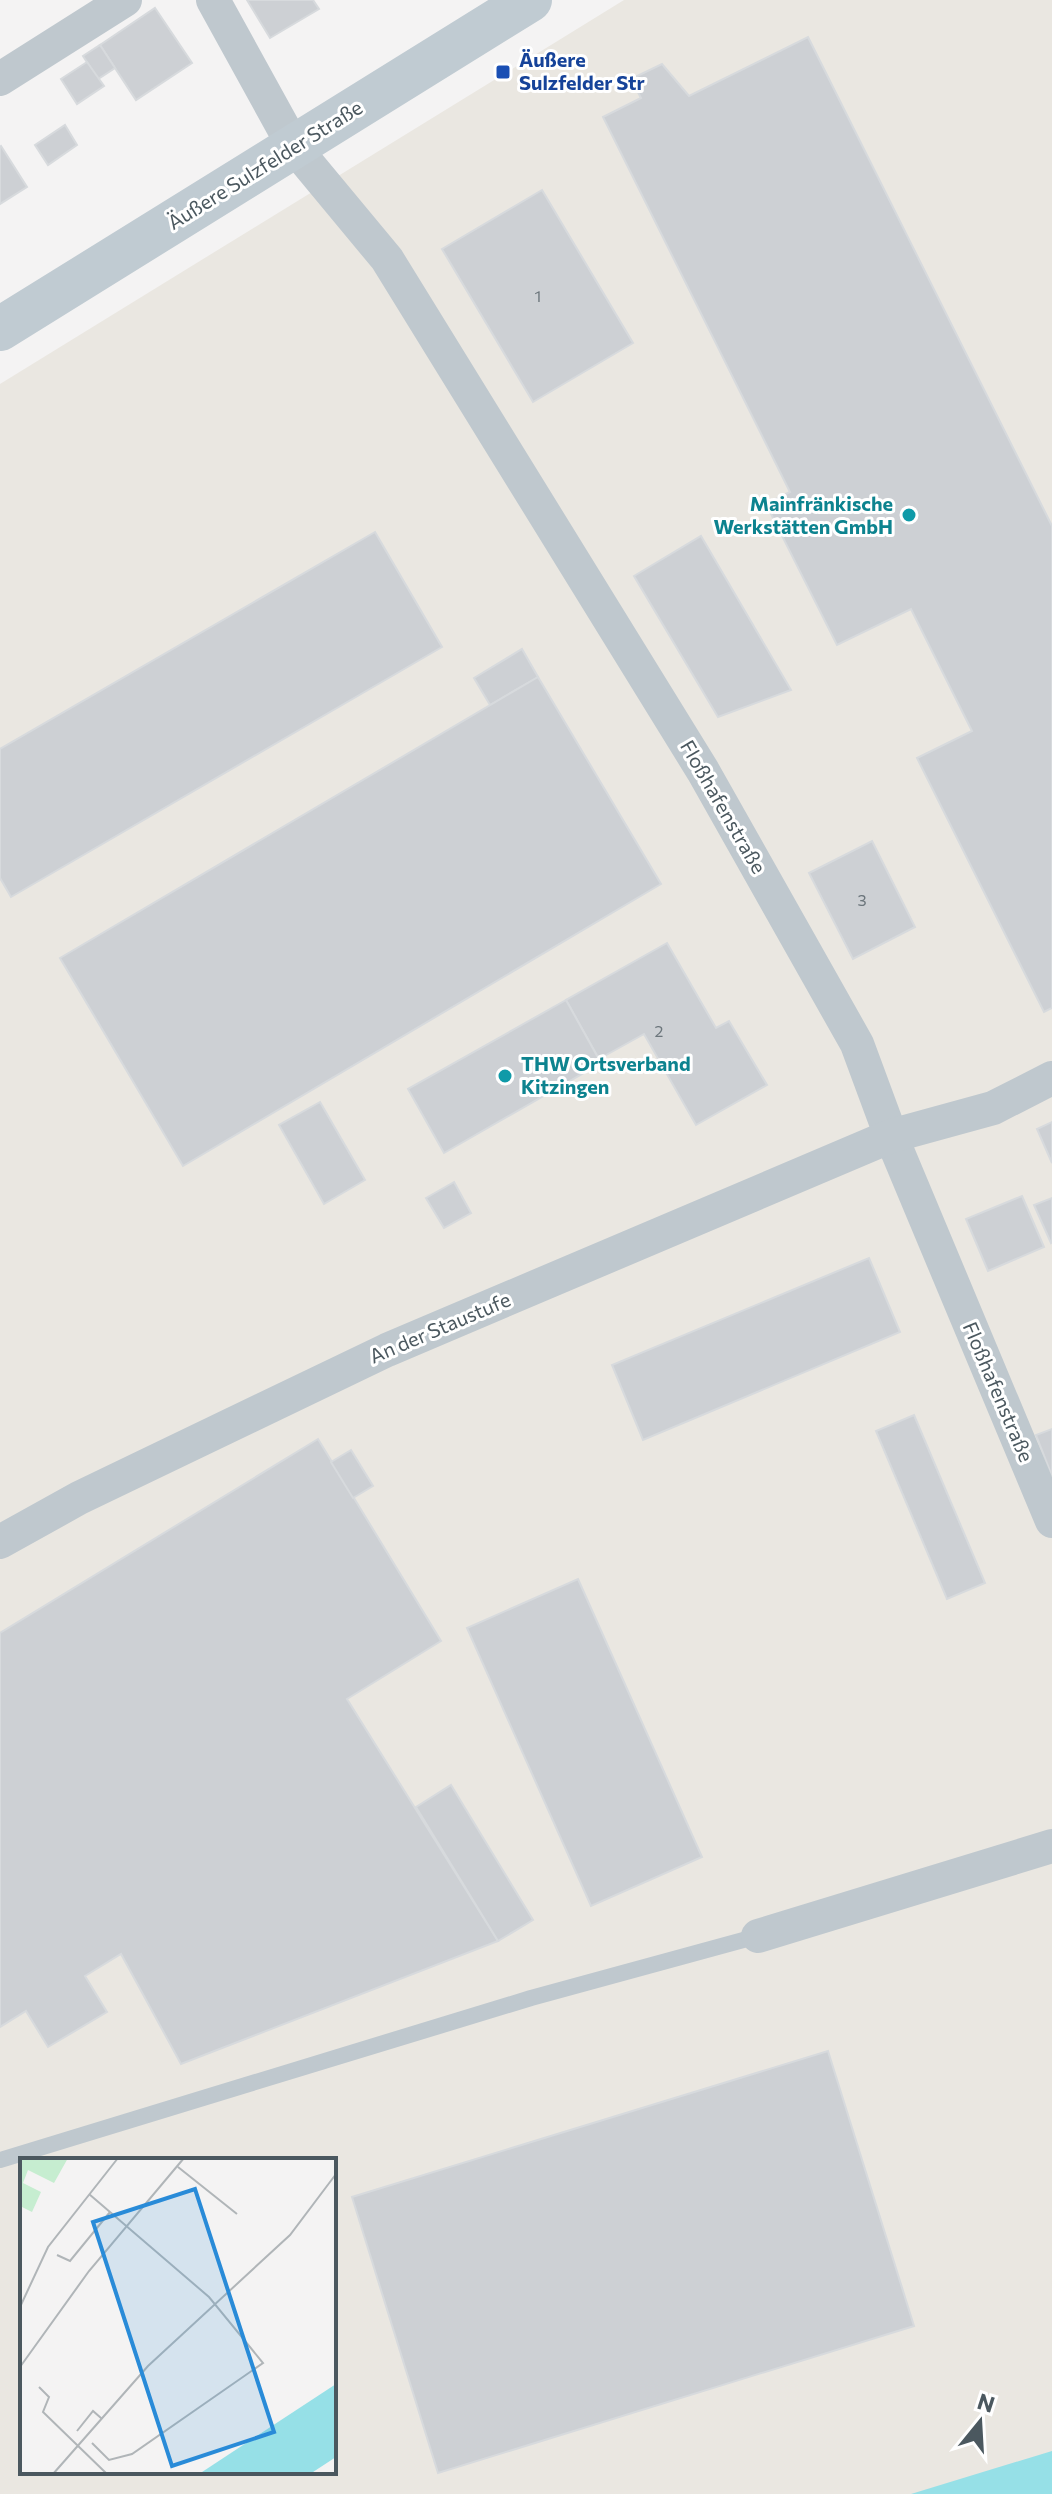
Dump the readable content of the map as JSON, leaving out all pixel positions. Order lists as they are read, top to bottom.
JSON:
{
  "streets": {
    "main road": ["Äußere Sulzfelder Straße"],
    "street": ["Floßhafenstraße", "An der Staustufe"]
  },
  "crossings": [
    ["Äußere Sulzfelder Straße", "Floßhafenstraße"],
    ["Floßhafenstraße", "An der Staustufe"]
  ],
  "places": {
    "transit": ["Äußere Sulzfelder Str"],
    "other": ["Mainfränkische Werkstätten GmbH", "THW Ortsverband Kitzingen"]
  },
  "house_numbers": ["1", "3", "2"],
  "north": "top"
}
